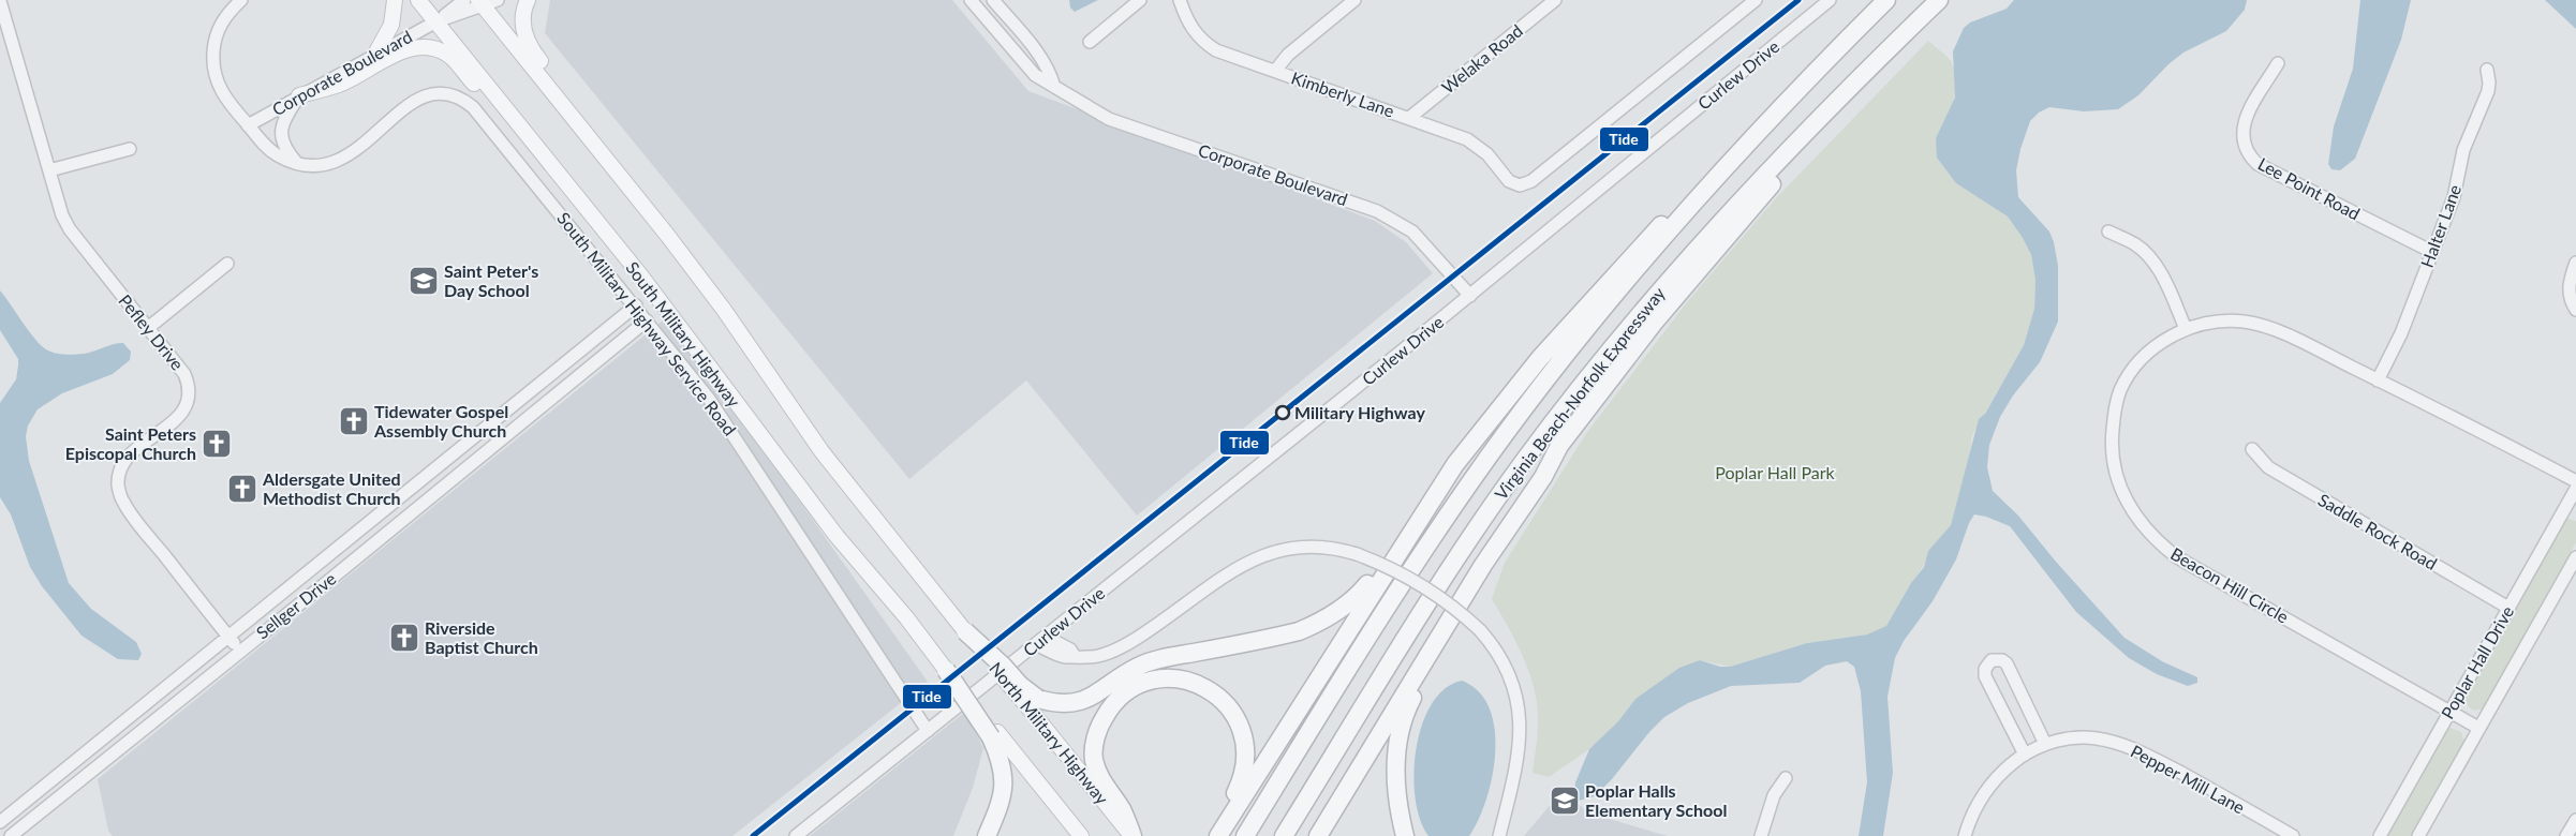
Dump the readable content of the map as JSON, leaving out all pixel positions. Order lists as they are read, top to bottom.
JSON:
{
  "streets": {
    "highway": ["Virginia Beach-Norfolk Expressway"],
    "main road": ["South Military Highway", "North Military Highway"],
    "street": [
      "Welaka Road",
      "Corporate Boulevard",
      "Curlew Drive",
      "Kimberly Lane",
      "Lee Point Road",
      "Halter Lane",
      "South Military Highway Service Road",
      "Pefley Drive",
      "Saddle Rock Road",
      "Beacon Hill Circle",
      "Sellger Drive",
      "Poplar Hall Drive",
      "Pepper Mill Lane"
    ]
  },
  "crossings": [
    ["Welaka Road", "Kimberly Lane"],
    ["Corporate Boulevard", "Curlew Drive"],
    ["Corporate Boulevard", "South Military Highway Service Road"],
    ["Corporate Boulevard", "South Military Highway"],
    ["Curlew Drive", "South Military Highway Service Road"],
    ["Lee Point Road", "Halter Lane"],
    ["Halter Lane", "Beacon Hill Circle"],
    ["South Military Highway Service Road", "Sellger Drive"],
    ["Pefley Drive", "Sellger Drive"],
    ["Saddle Rock Road", "Poplar Hall Drive"],
    ["Beacon Hill Circle", "Poplar Hall Drive"]
  ],
  "parks": ["Poplar Hall Park"],
  "places": {
    "school or university": ["Saint Peter's Day School", "Poplar Halls Elementary School"],
    "other": ["Military Highway"],
    "church": [
      "Tidewater Gospel Assembly Church",
      "Saint Peters Episcopal Church",
      "Aldersgate United Methodist Church",
      "Riverside Baptist Church"
    ]
  },
  "lines": ["transit line Tide"]
}
